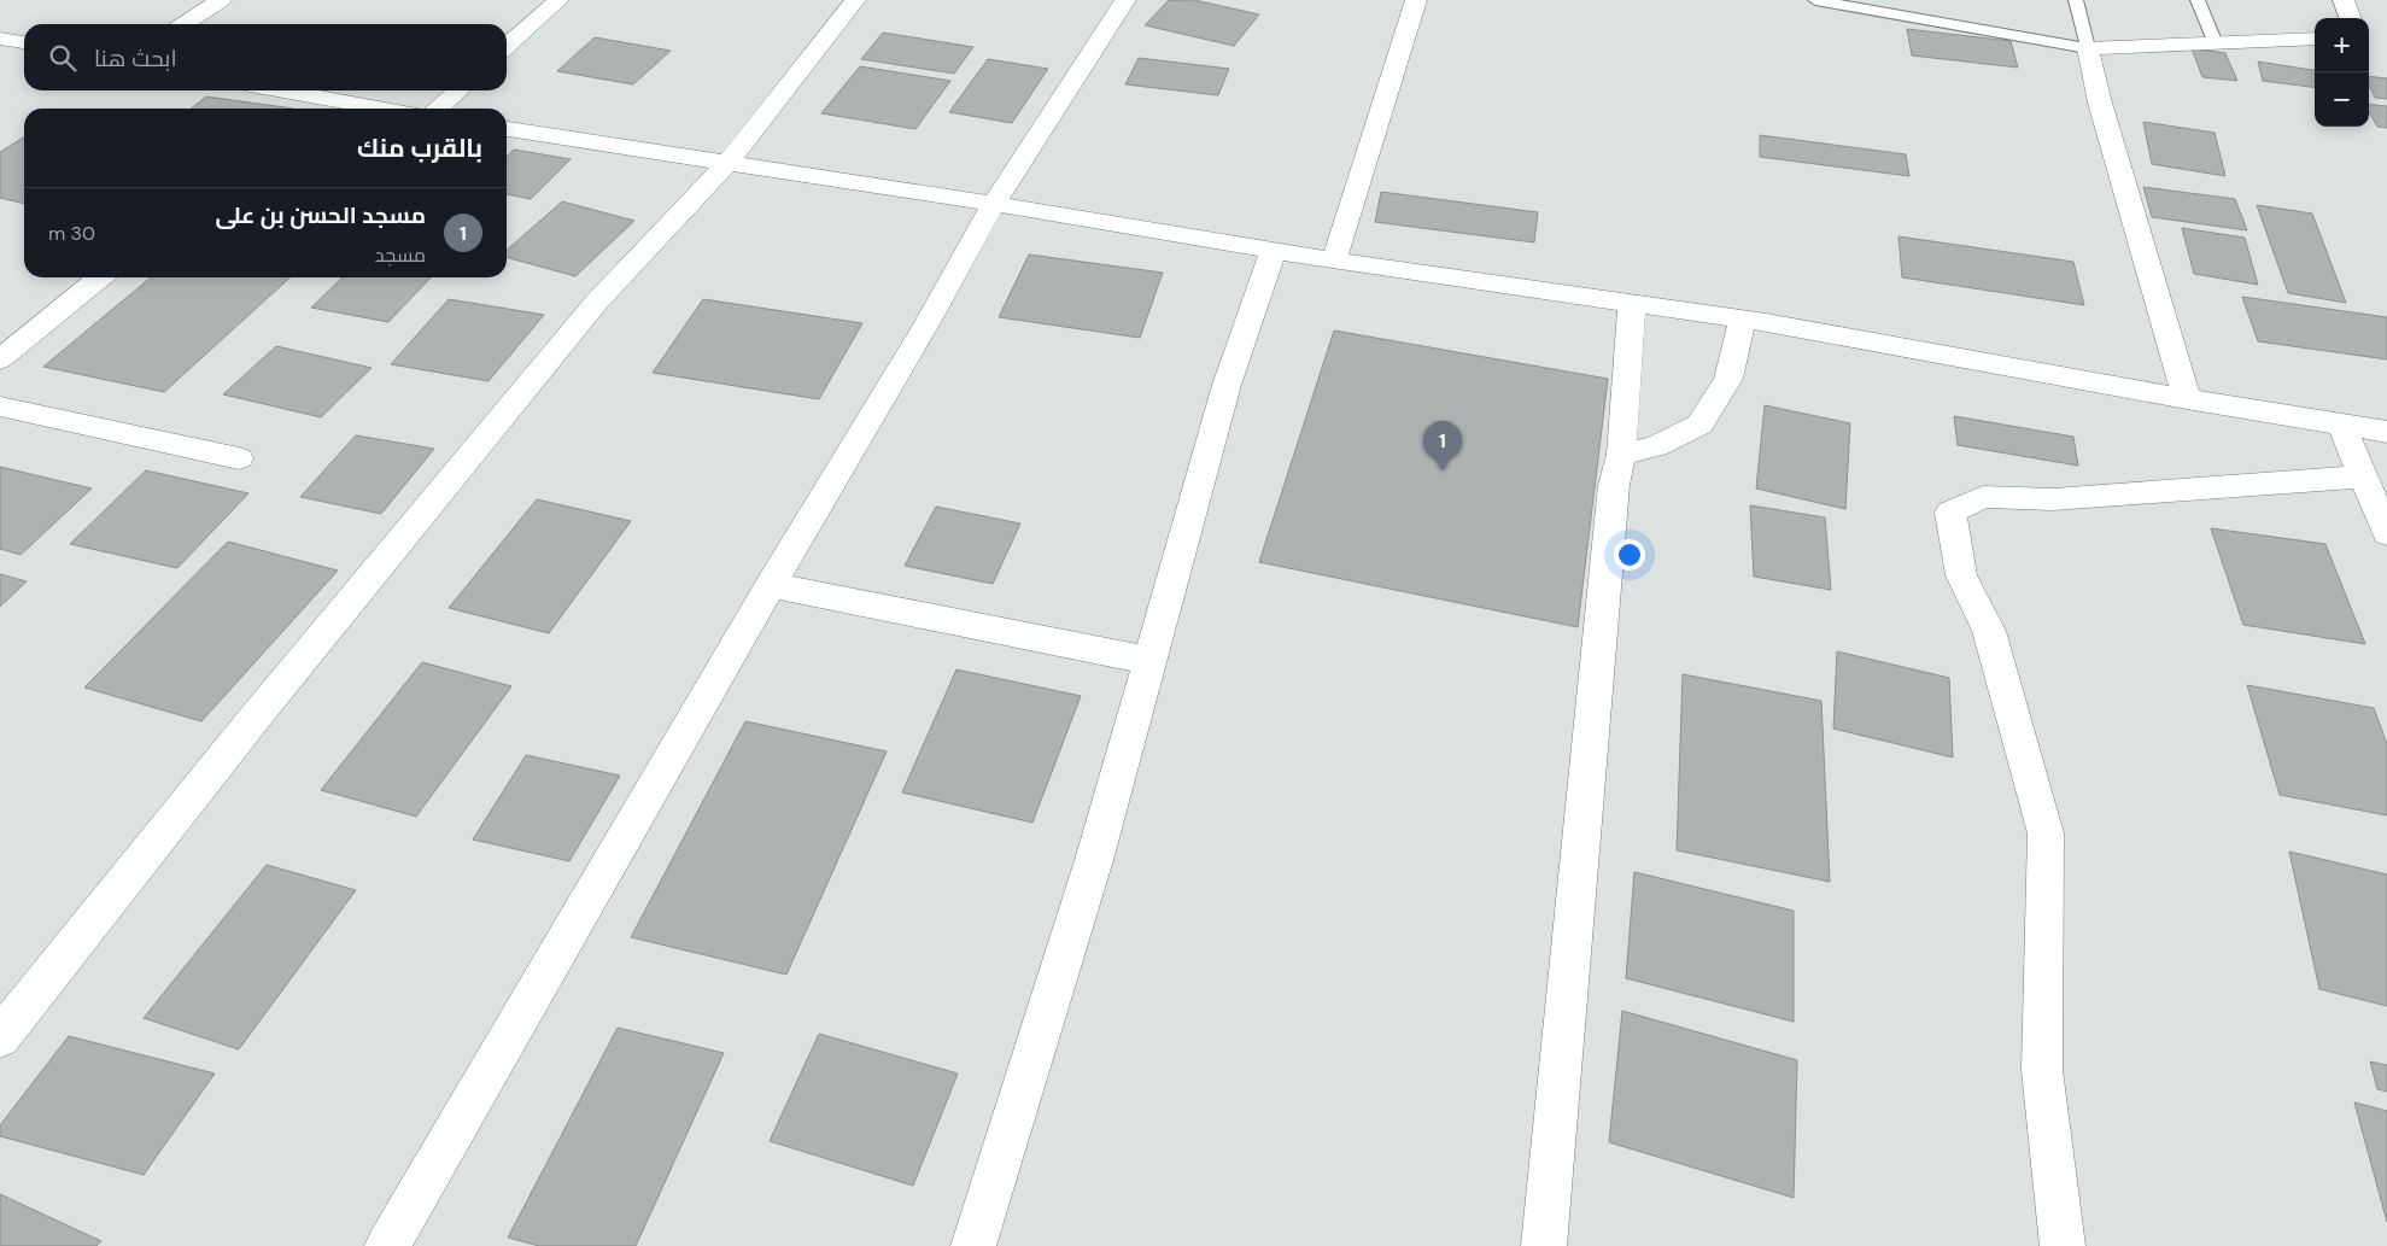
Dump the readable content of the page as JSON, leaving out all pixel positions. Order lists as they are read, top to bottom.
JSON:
{
  "page": {
    "map_buttons": ["+", "−"],
    "search": "ابحث هنا",
    "heading": "بالقرب منك",
    "list": [
      {
        "mark": "1",
        "name": "مسجد الحسن بن على",
        "note": "مسجد",
        "value": "30 m"
      }
    ],
    "pins": "1"
  }
}
